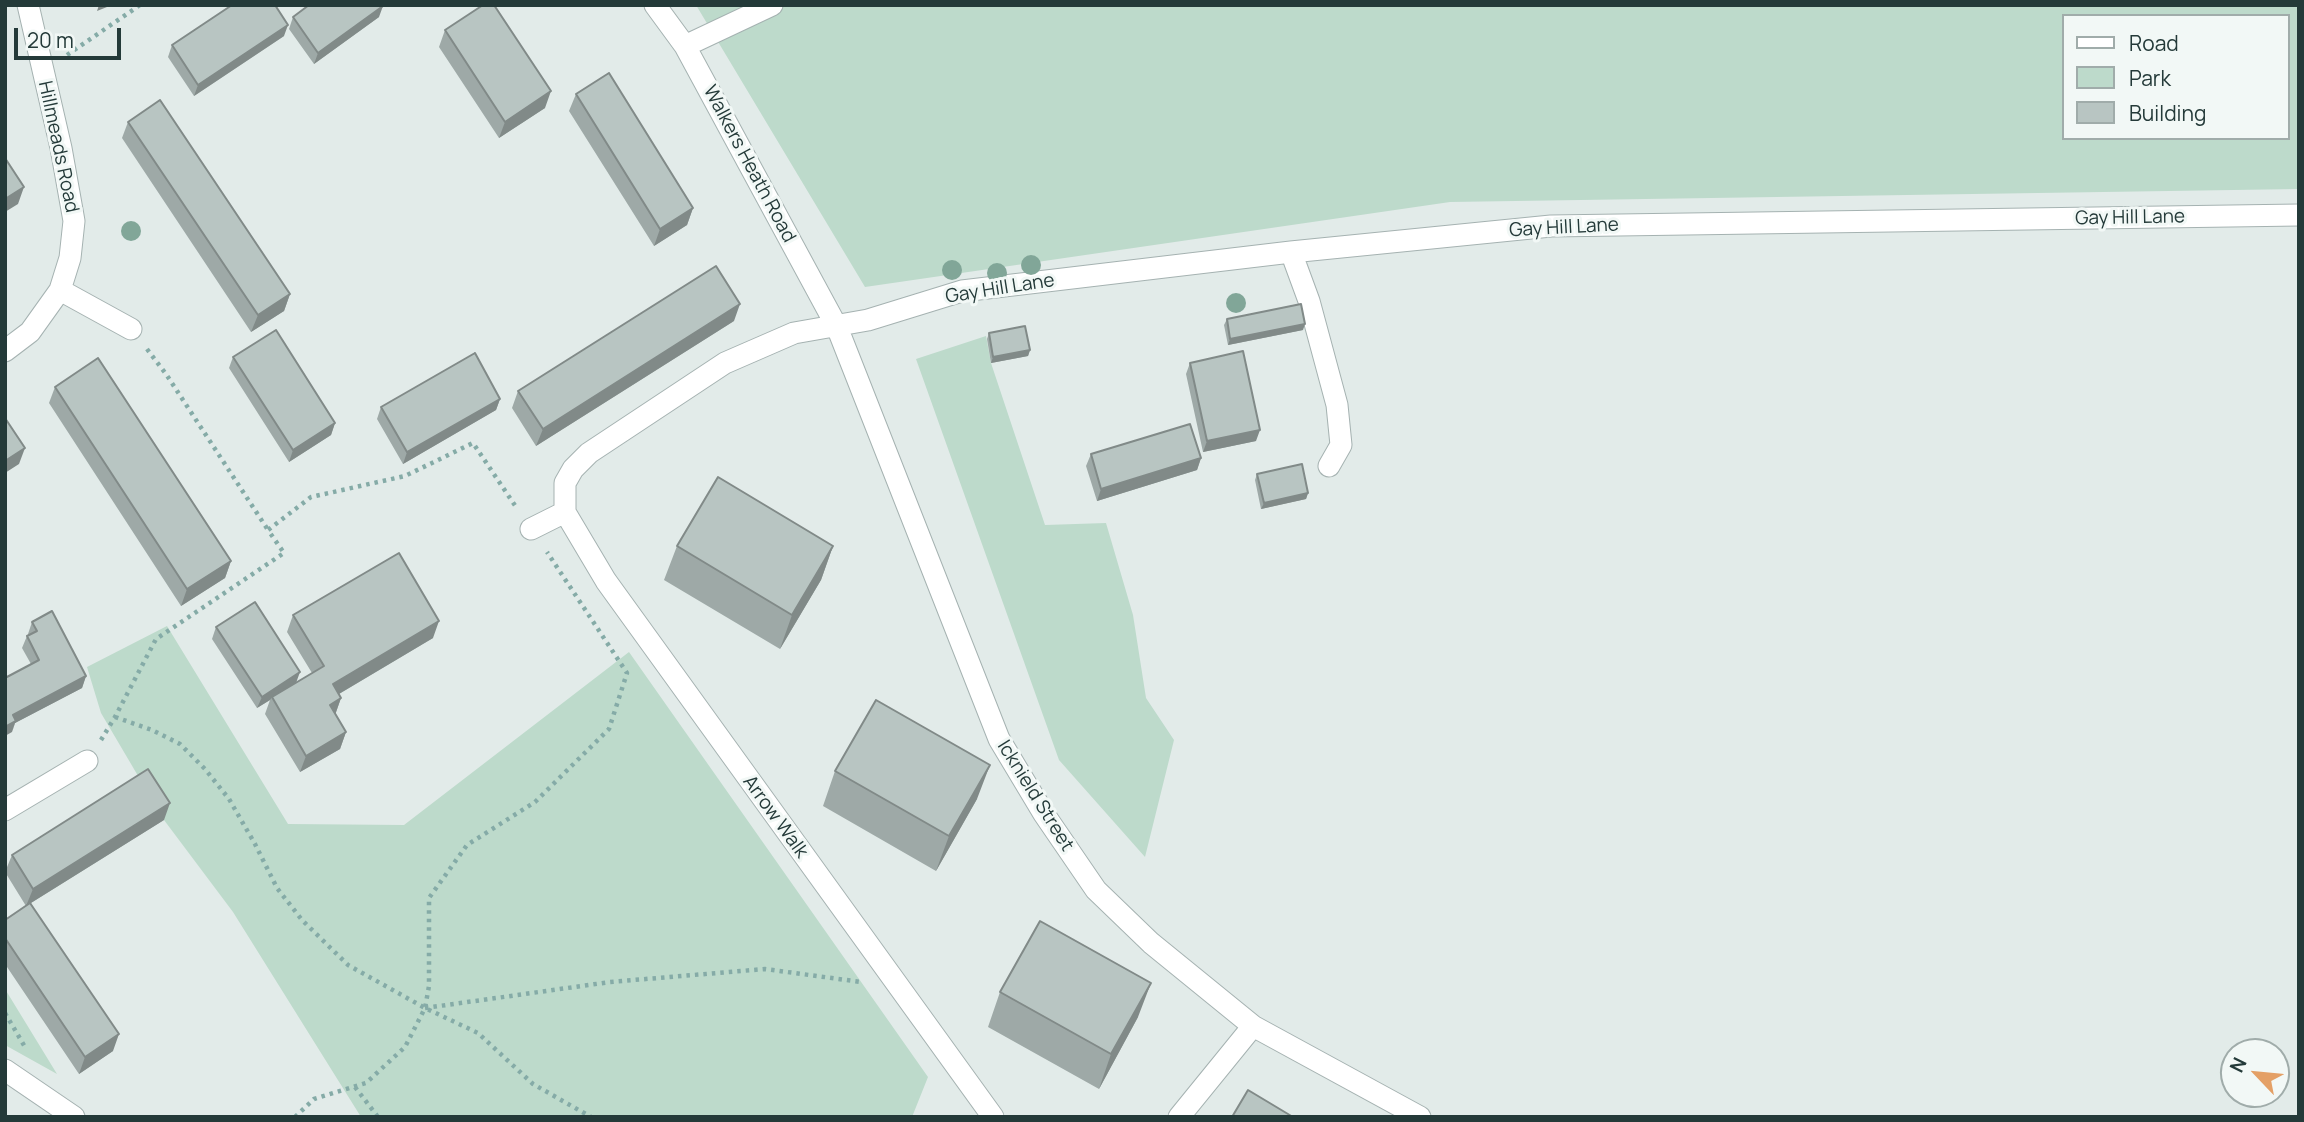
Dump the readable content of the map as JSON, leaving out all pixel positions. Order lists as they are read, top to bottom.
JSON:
{
  "streets": {
    "street": [
      "Hillmeads Road",
      "Walkers Heath Road",
      "Gay Hill Lane",
      "Icknield Street",
      "Arrow Walk"
    ]
  },
  "crossings": [
    ["Walkers Heath Road", "Gay Hill Lane"],
    ["Walkers Heath Road", "Icknield Street"],
    ["Gay Hill Lane", "Icknield Street"]
  ],
  "legend": ["Road", "Park", "Building"],
  "scale_bar": "20 m",
  "north": "top left"
}
